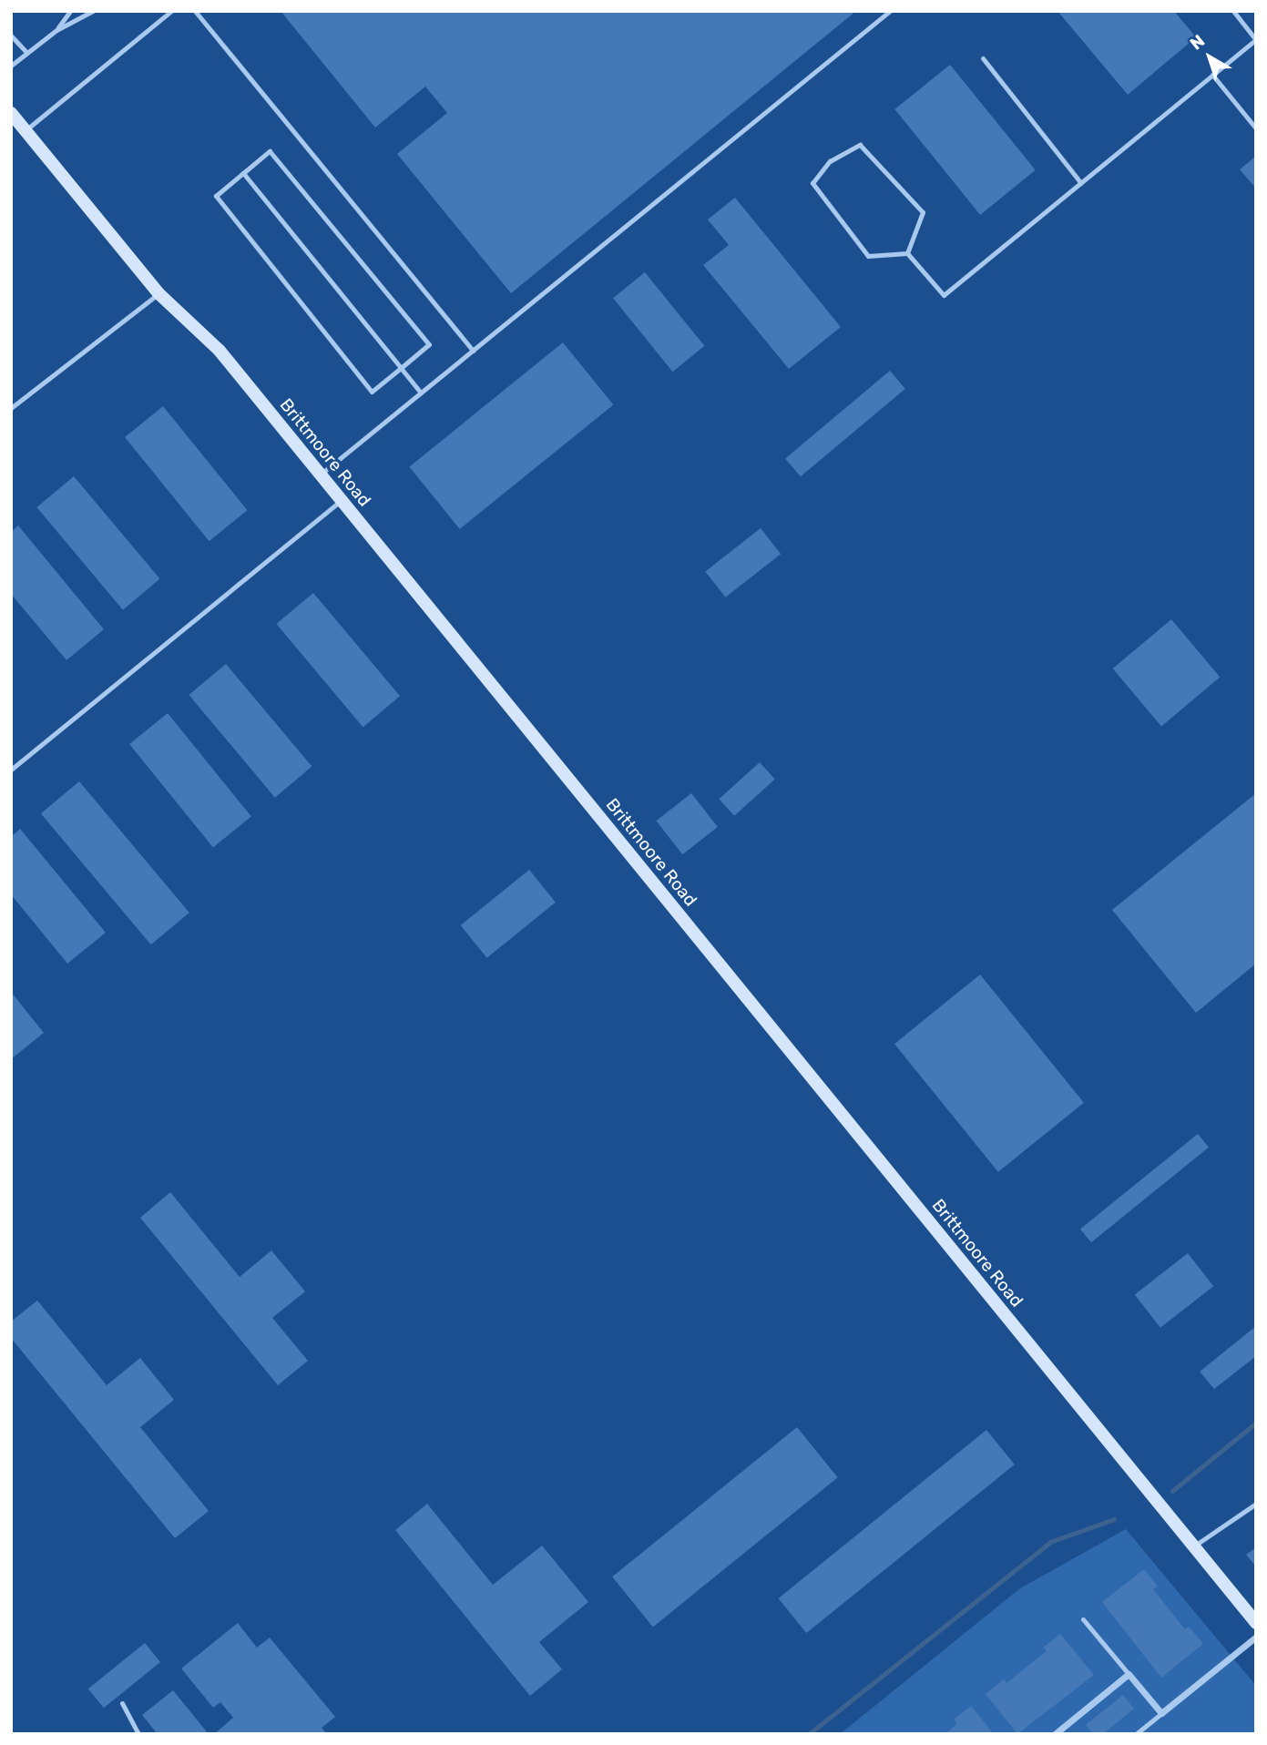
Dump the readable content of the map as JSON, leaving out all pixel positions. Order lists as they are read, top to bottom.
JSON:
{
  "streets": {
    "main road": ["Brittmoore Road"]
  },
  "north": "top left"
}
